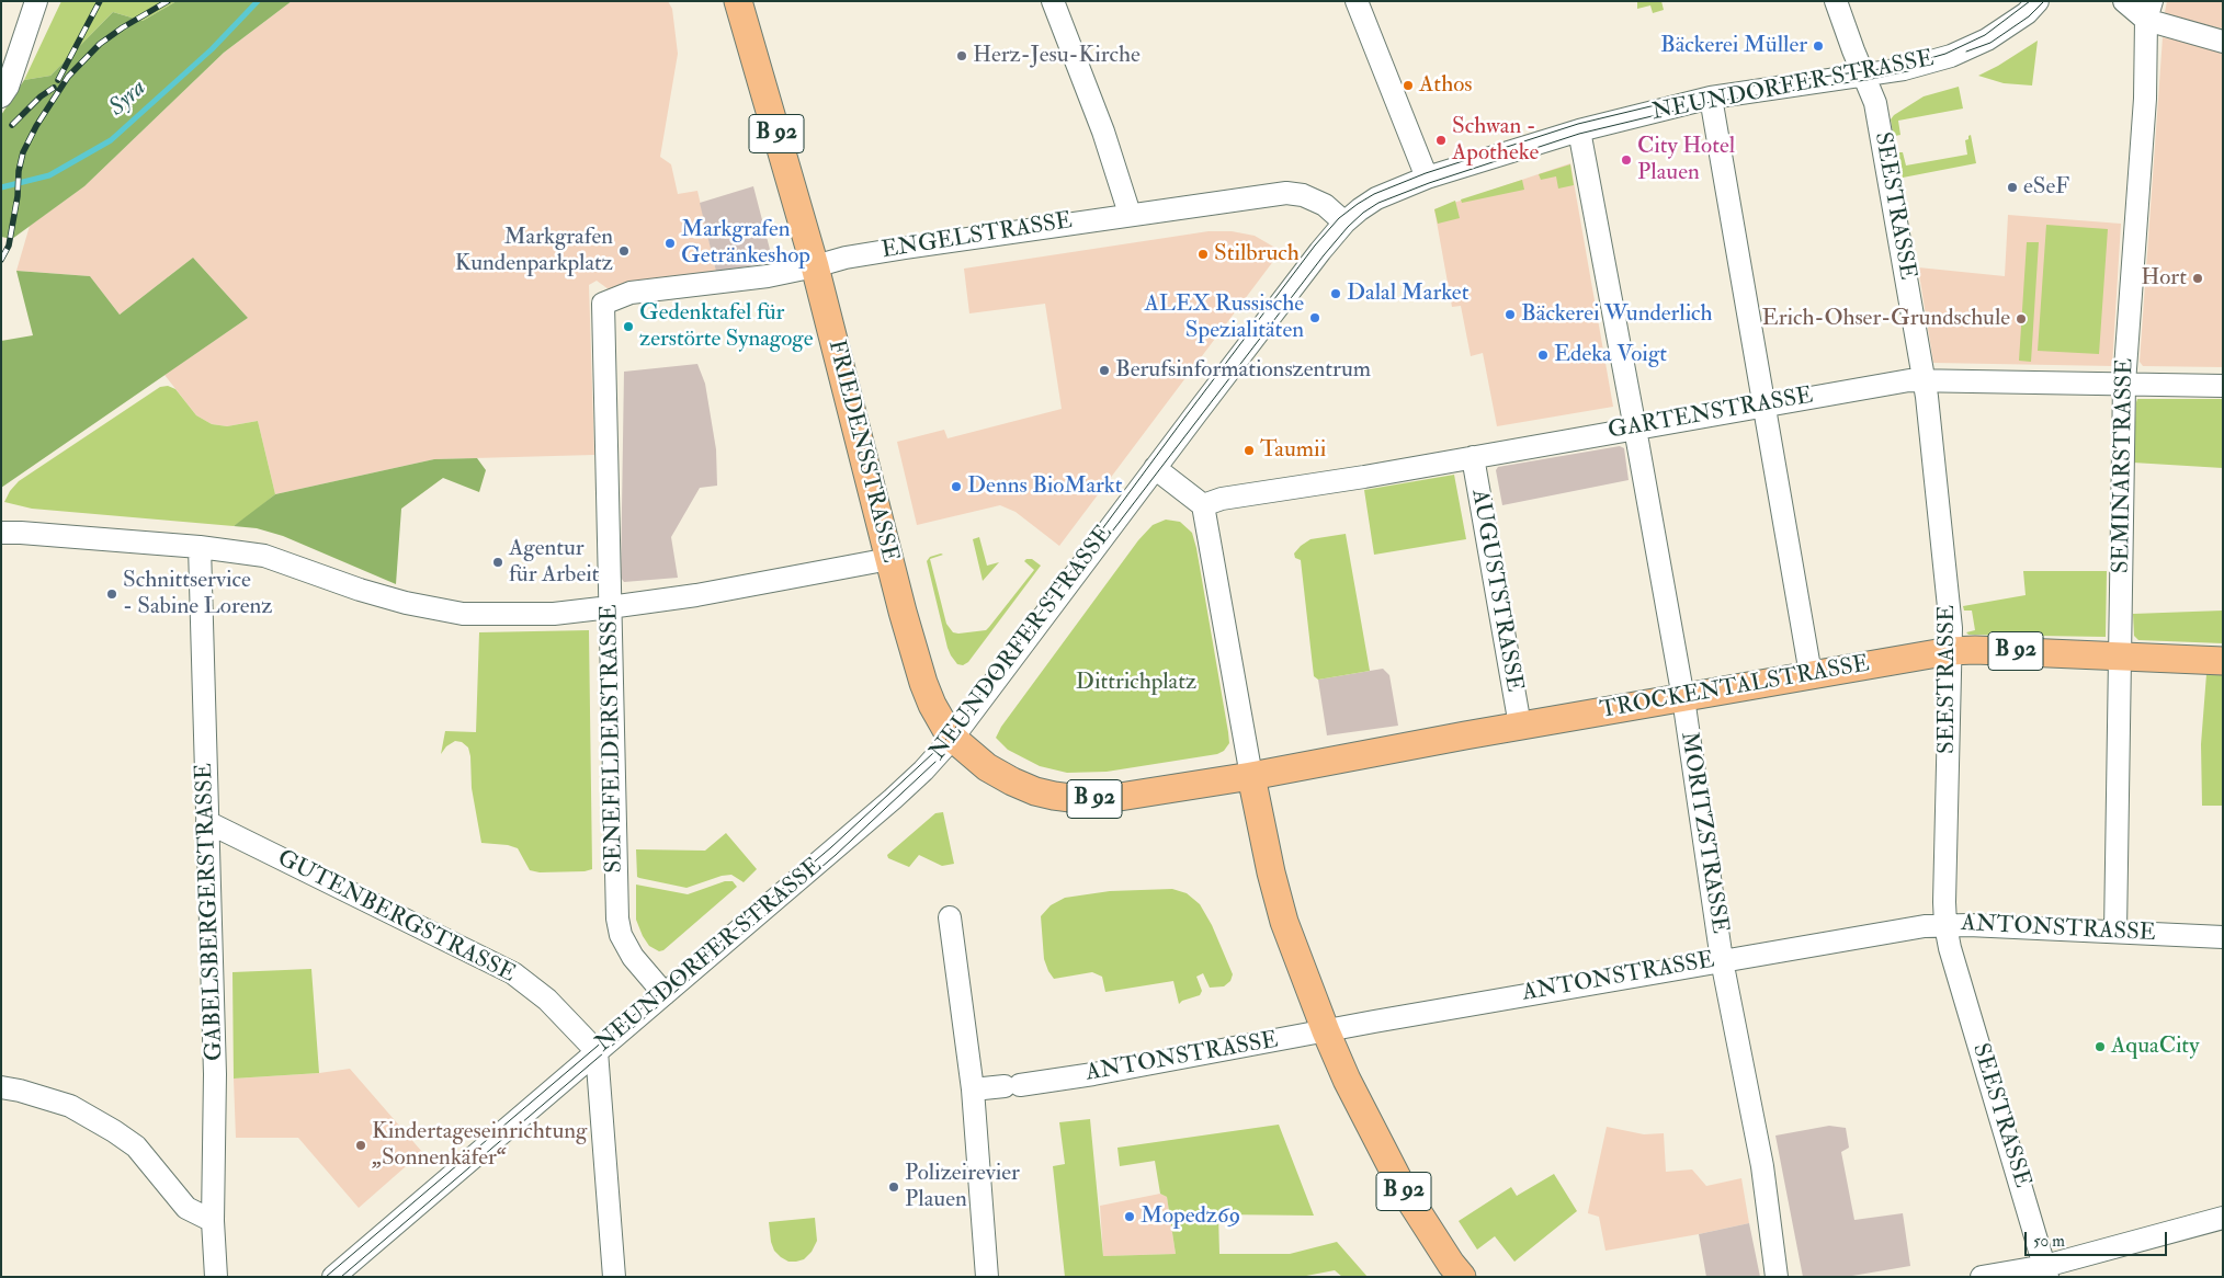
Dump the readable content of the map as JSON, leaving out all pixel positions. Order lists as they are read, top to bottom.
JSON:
{
  "streets": {
    "main road": ["B 92", "FRIEDENSSTRASSE", "TROCKENTALSTRASSE"],
    "street": [
      "NEUNDORFER STRASSE",
      "SEESTRASSE",
      "ENGELSTRASSE",
      "GARTENSTRASSE",
      "SEMINARSTRASSE",
      "AUGUSTSTRASSE",
      "SENEFELDERSTRASSE",
      "MORITZSTRASSE",
      "GABELSBERGERSTRASSE",
      "GUTENBERGSTRASSE",
      "ANTONSTRASSE"
    ]
  },
  "crossings": [
    ["NEUNDORFER STRASSE", "B 92"],
    ["NEUNDORFER STRASSE", "SEESTRASSE"],
    ["NEUNDORFER STRASSE", "ENGELSTRASSE"],
    ["NEUNDORFER STRASSE", "FRIEDENSSTRASSE"],
    ["NEUNDORFER STRASSE", "SENEFELDERSTRASSE"],
    ["NEUNDORFER STRASSE", "MORITZSTRASSE"],
    ["NEUNDORFER STRASSE", "GUTENBERGSTRASSE"],
    ["B 92", "FRIEDENSSTRASSE"],
    ["B 92", "TROCKENTALSTRASSE"],
    ["B 92", "ANTONSTRASSE"],
    ["SEESTRASSE", "GARTENSTRASSE"],
    ["SEESTRASSE", "TROCKENTALSTRASSE"],
    ["SEESTRASSE", "ANTONSTRASSE"],
    ["ENGELSTRASSE", "FRIEDENSSTRASSE"],
    ["ENGELSTRASSE", "SENEFELDERSTRASSE"],
    ["GARTENSTRASSE", "SEMINARSTRASSE"],
    ["GARTENSTRASSE", "AUGUSTSTRASSE"],
    ["GARTENSTRASSE", "MORITZSTRASSE"],
    ["SEMINARSTRASSE", "TROCKENTALSTRASSE"],
    ["SEMINARSTRASSE", "ANTONSTRASSE"],
    ["AUGUSTSTRASSE", "TROCKENTALSTRASSE"],
    ["TROCKENTALSTRASSE", "MORITZSTRASSE"],
    ["MORITZSTRASSE", "ANTONSTRASSE"],
    ["GABELSBERGERSTRASSE", "GUTENBERGSTRASSE"]
  ],
  "water": ["Syra"],
  "parks": ["Dittrichplatz"],
  "places": [
    "Bäckerei Müller",
    "Herz-Jesu-Kirche",
    "Athos",
    "Schwan - Apotheke",
    "City Hotel Plauen",
    "eSeF",
    "Markgrafen Getränkeshop",
    "Markgrafen Kundenparkplatz",
    "Stilbruch",
    "Hort",
    "Dalal Market",
    "Bäckerei Wunderlich",
    "ALEX Russische Spezialitäten",
    "Erich-Ohser-Grundschule",
    "Gedenktafel für zerstörte Synagoge",
    "Edeka Voigt",
    "Berufsinformationszentrum",
    "Taumii",
    "Denns BioMarkt",
    "Agentur für Arbeit",
    "Schnittservice - Sabine Lorenz",
    "AquaCity",
    "Kindertageseinrichtung „Sonnenkäfer“",
    "Polizeirevier Plauen",
    "Mopedz69"
  ],
  "scale_bar": "50 m"
}
